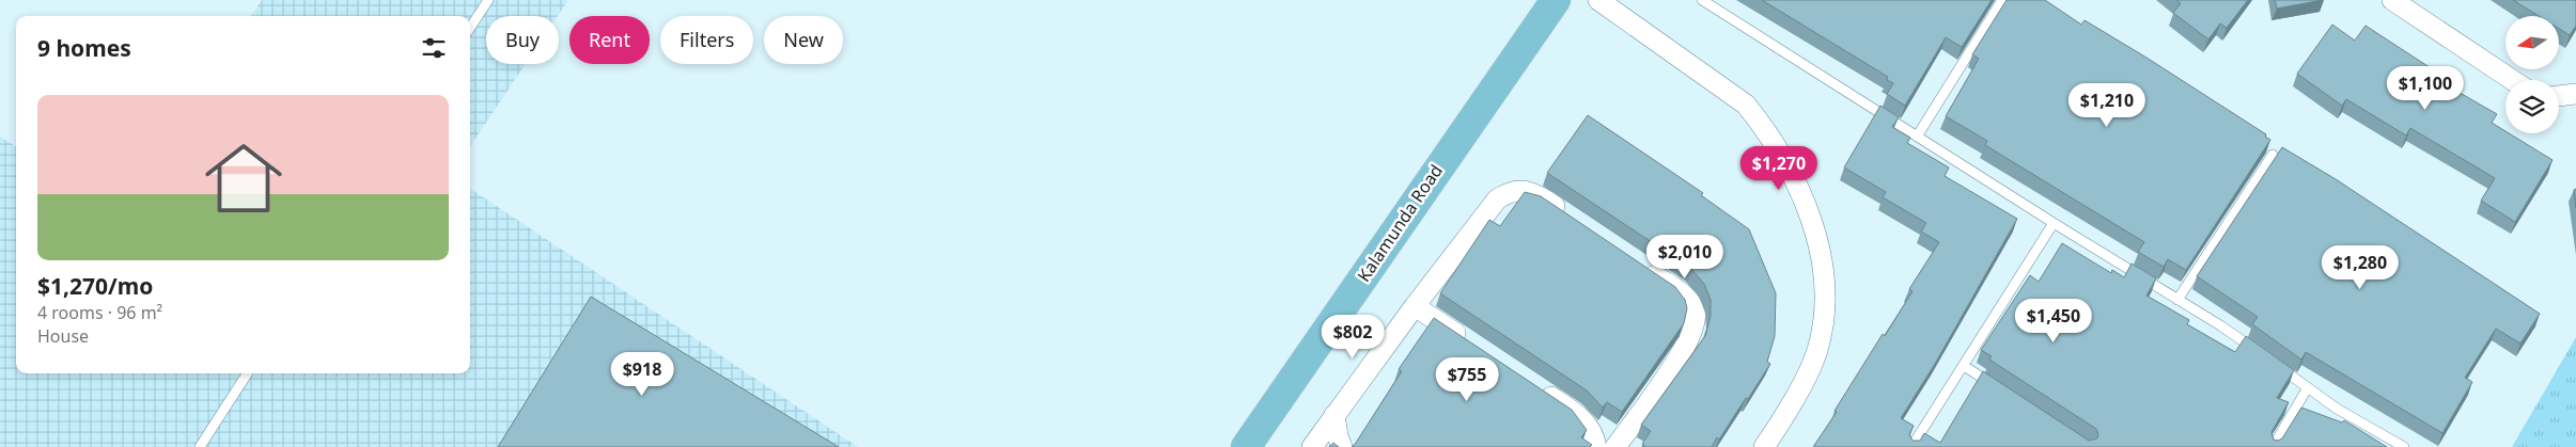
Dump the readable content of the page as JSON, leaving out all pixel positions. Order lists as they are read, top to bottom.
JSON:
{
  "streets": {
    "main road": ["Kalamunda Road"]
  },
  "north": "left",
  "page": {
    "chip": [
      "Buy",
      "Rent",
      "Filters",
      "New"
    ],
    "heading": "9 homes",
    "price": [
      "$1,100",
      "$1,210",
      "$1,270",
      "$2,010",
      "$1,280",
      "$1,450",
      "$802",
      "$918",
      "$755"
    ],
    "list": [
      {
        "name": "$1,270/mo",
        "note": "4 rooms · 96 m² · House"
      }
    ]
  }
}
